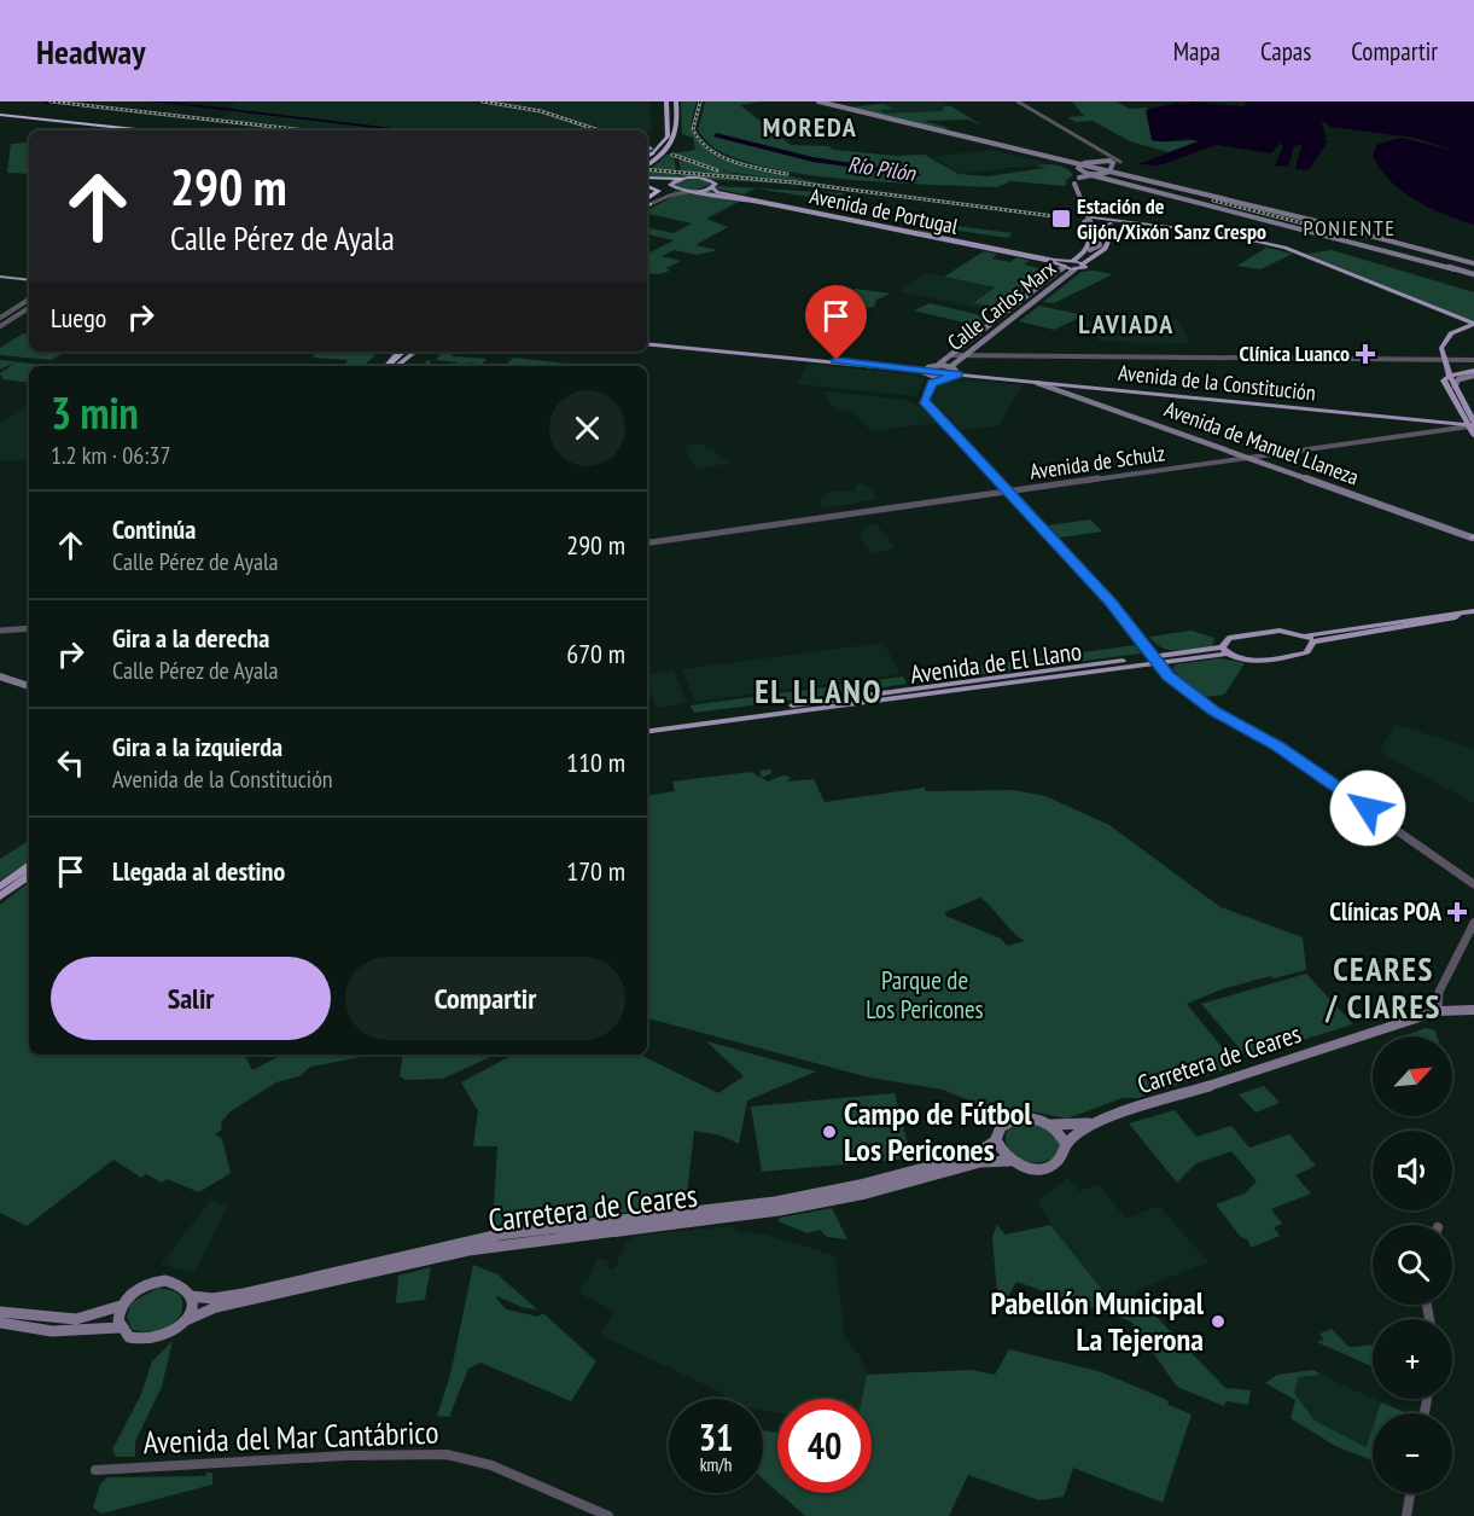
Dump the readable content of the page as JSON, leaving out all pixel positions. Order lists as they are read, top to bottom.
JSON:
{
  "streets": {
    "main road": [
      "Avenida de Portugal",
      "Calle Carlos Marx",
      "Avenida de la Constitución",
      "Avenida de Manuel Llaneza",
      "Avenida de El Llano",
      "Carretera de Ceares"
    ],
    "street": ["Avenida de Schulz", "Avenida del Mar Cantábrico"]
  },
  "crossings": [
    ["Avenida de la Constitución", "Avenida de Manuel Llaneza"],
    ["Avenida de la Constitución", "Avenida de Schulz"],
    ["Avenida de Manuel Llaneza", "Avenida de Schulz"]
  ],
  "districts": [
    "MOREDA",
    "PONIENTE",
    "LAVIADA",
    "EL LLANO",
    "CEARES / CIARES"
  ],
  "water": ["Río Pilón"],
  "parks": ["Parque de Los Pericones"],
  "places": {
    "transit": ["Estación de Gijón/Xixón Sanz Crespo"],
    "health": ["Clínica Luanco", "Clínicas POA"],
    "other": ["Campo de Fútbol Los Pericones", "Pabellón Municipal La Tejerona"]
  },
  "north": "top right",
  "page": {
    "header": "Headway",
    "nav": ["Mapa", "Capas", "Compartir"],
    "turn": ["290 m", "Calle Pérez de Ayala"],
    "then": "Luego",
    "heading": ["3 min", "1.2 km · 06:37"],
    "list": [
      {
        "name": "Continúa",
        "note": "Calle Pérez de Ayala",
        "value": "290 m"
      },
      {
        "name": "Gira a la derecha",
        "note": "Calle Pérez de Ayala",
        "value": "670 m"
      },
      {
        "name": "Gira a la izquierda",
        "note": "Avenida de la Constitución",
        "value": "110 m"
      },
      {
        "name": "Llegada al destino",
        "value": "170 m"
      }
    ],
    "buttons": ["Salir", "Compartir"],
    "map_buttons": ["+", "−"],
    "speed": "31 km/h",
    "limit": "40"
  }
}
